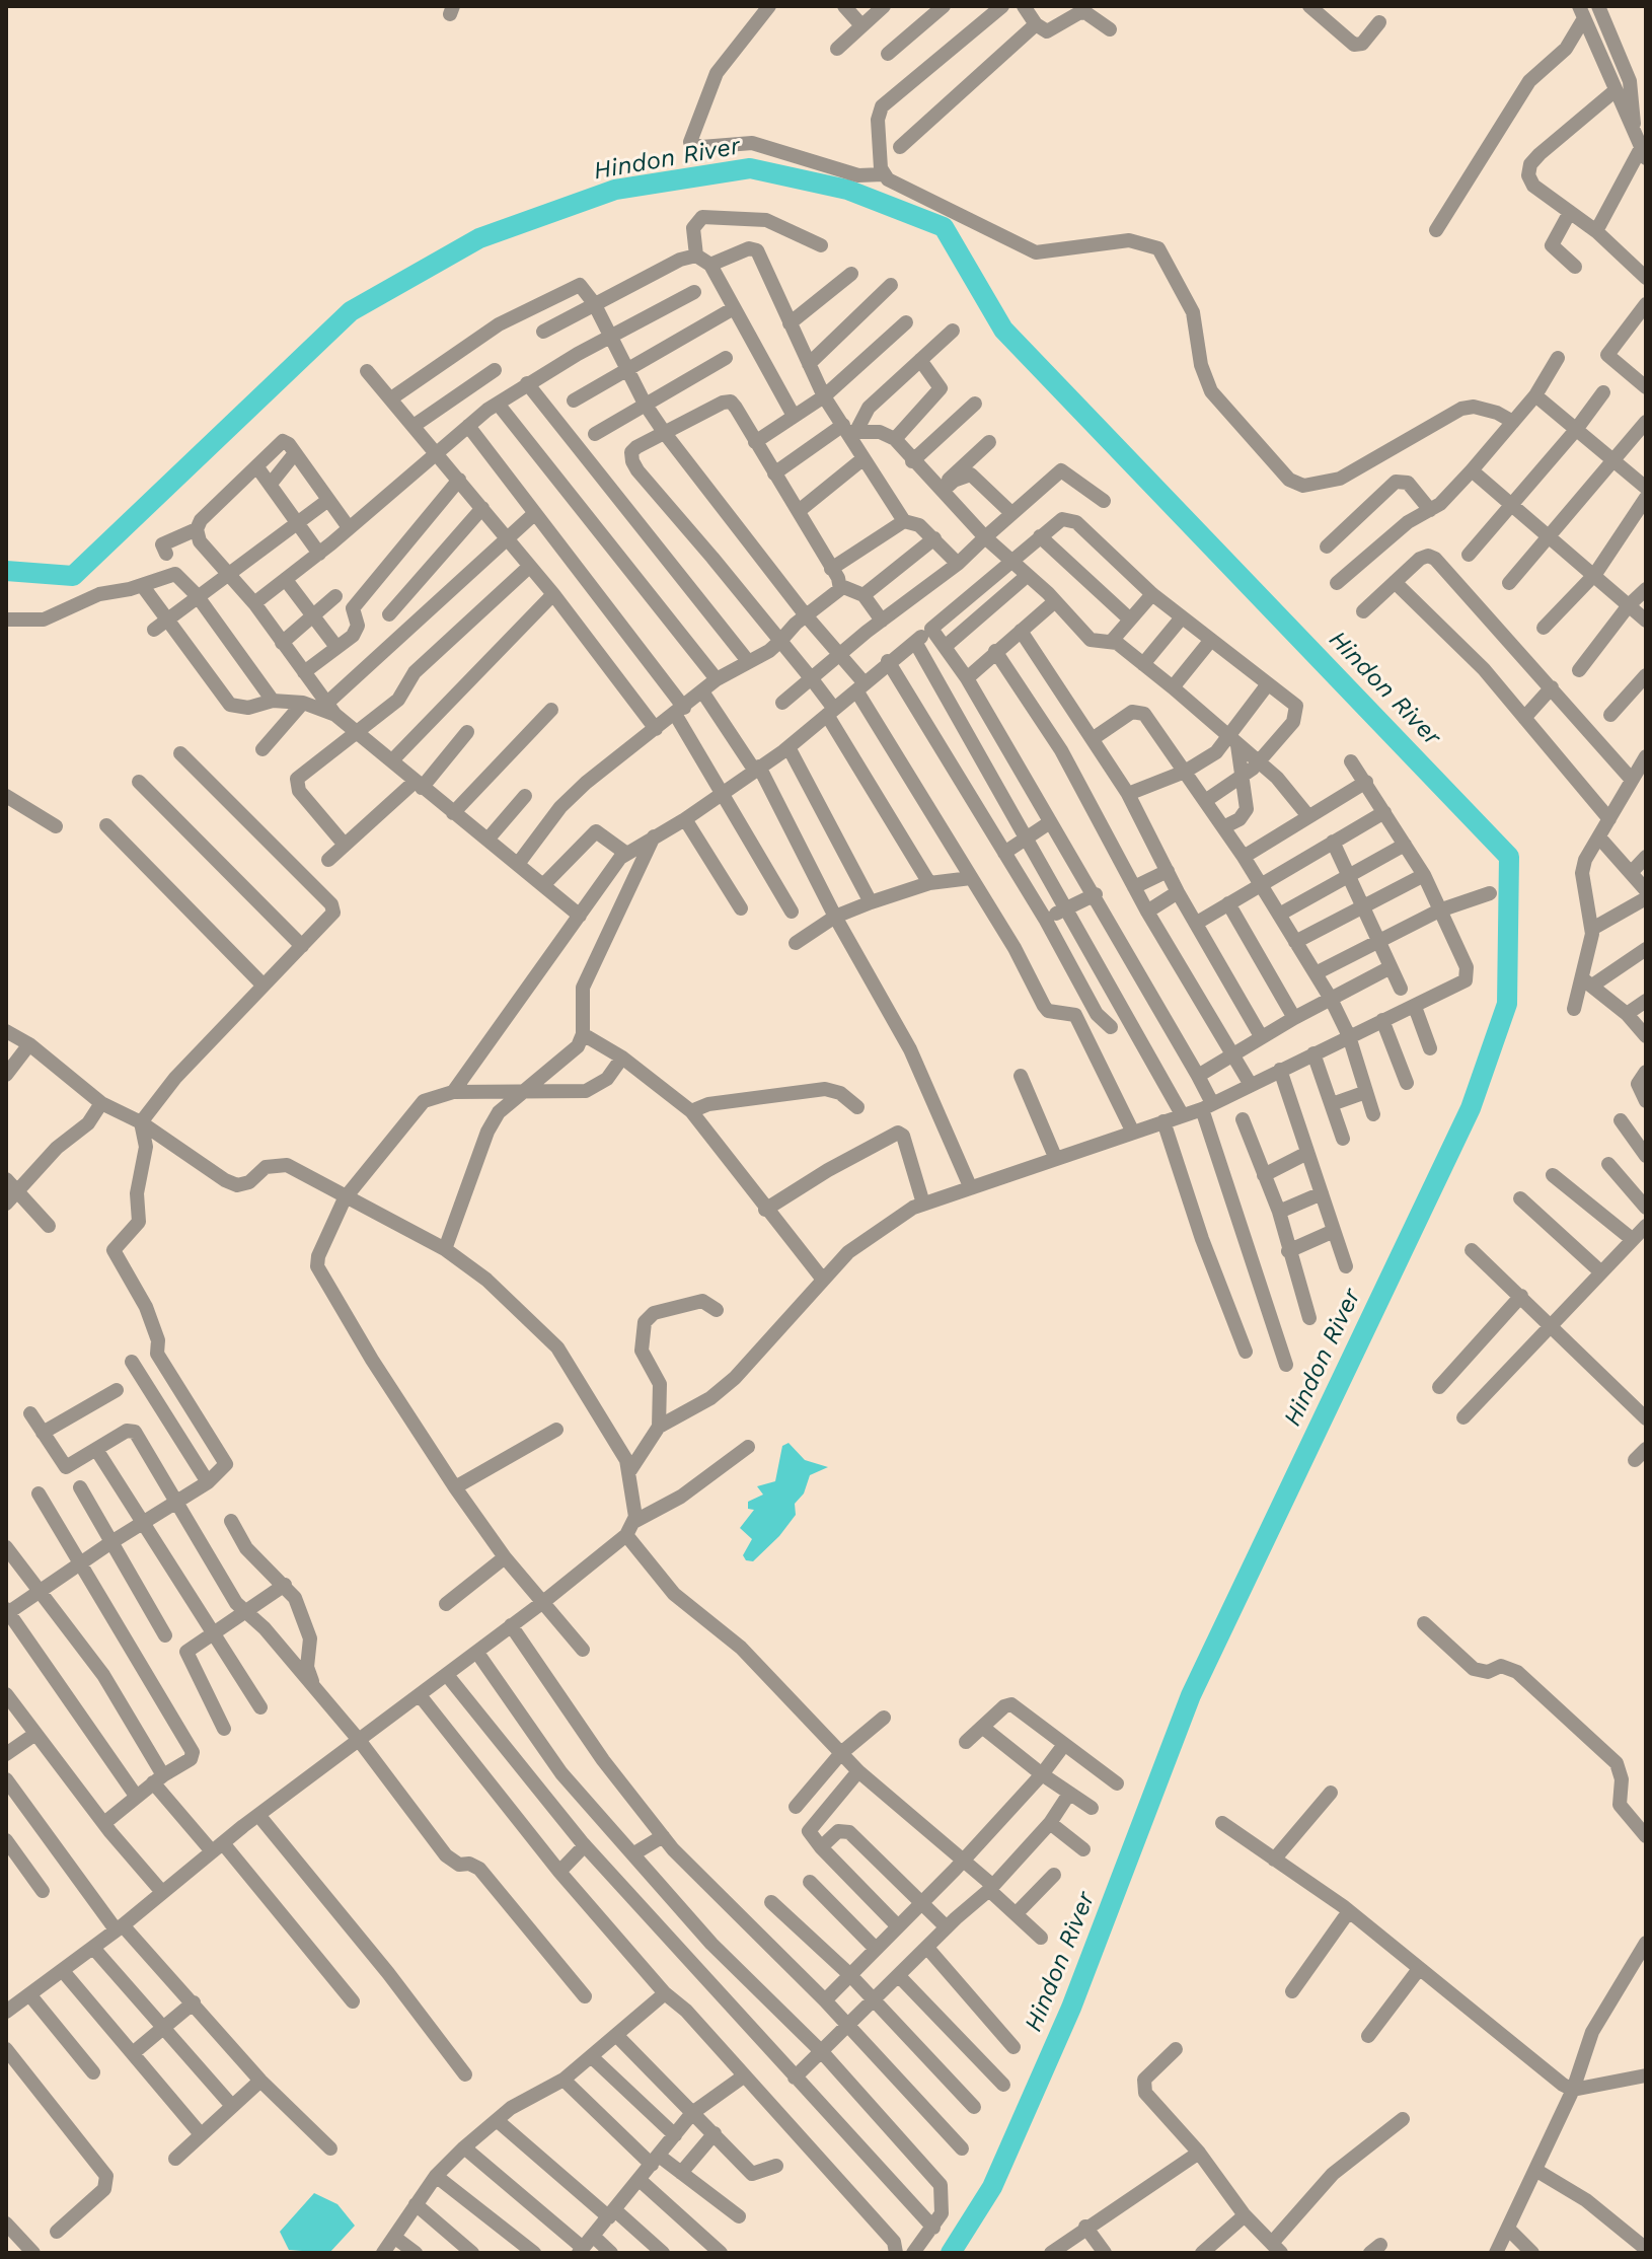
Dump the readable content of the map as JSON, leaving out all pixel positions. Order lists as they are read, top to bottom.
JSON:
{
  "water": ["Hindon River"]
}
